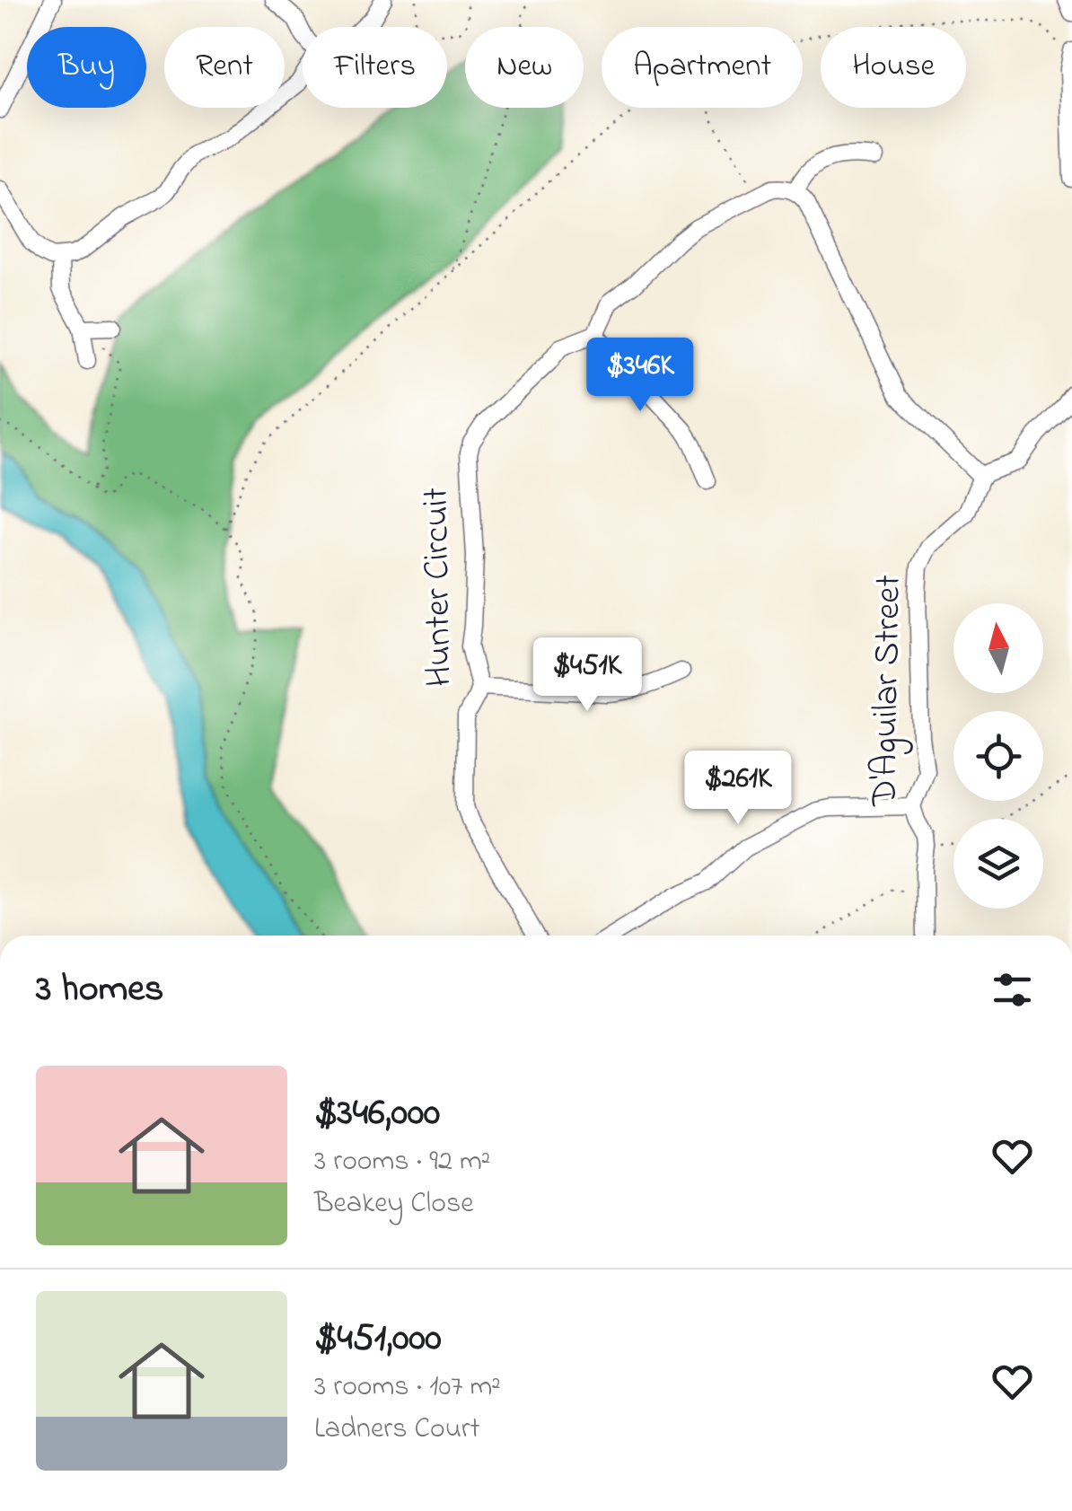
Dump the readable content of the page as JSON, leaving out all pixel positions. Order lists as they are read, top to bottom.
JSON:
{
  "streets": {
    "street": ["Hunter Circuit", "D'Aguilar Street"]
  },
  "north": "top",
  "page": {
    "chip": [
      "Buy",
      "Rent",
      "Filters",
      "New",
      "Apartment",
      "House"
    ],
    "price": ["$346K", "$451K", "$261K"],
    "heading": "3 homes",
    "list": [
      {
        "name": "$346,000",
        "note": "3 rooms · 92 m² · Beakey Close"
      },
      {
        "name": "$451,000",
        "note": "3 rooms · 107 m² · Ladners Court"
      }
    ]
  }
}
